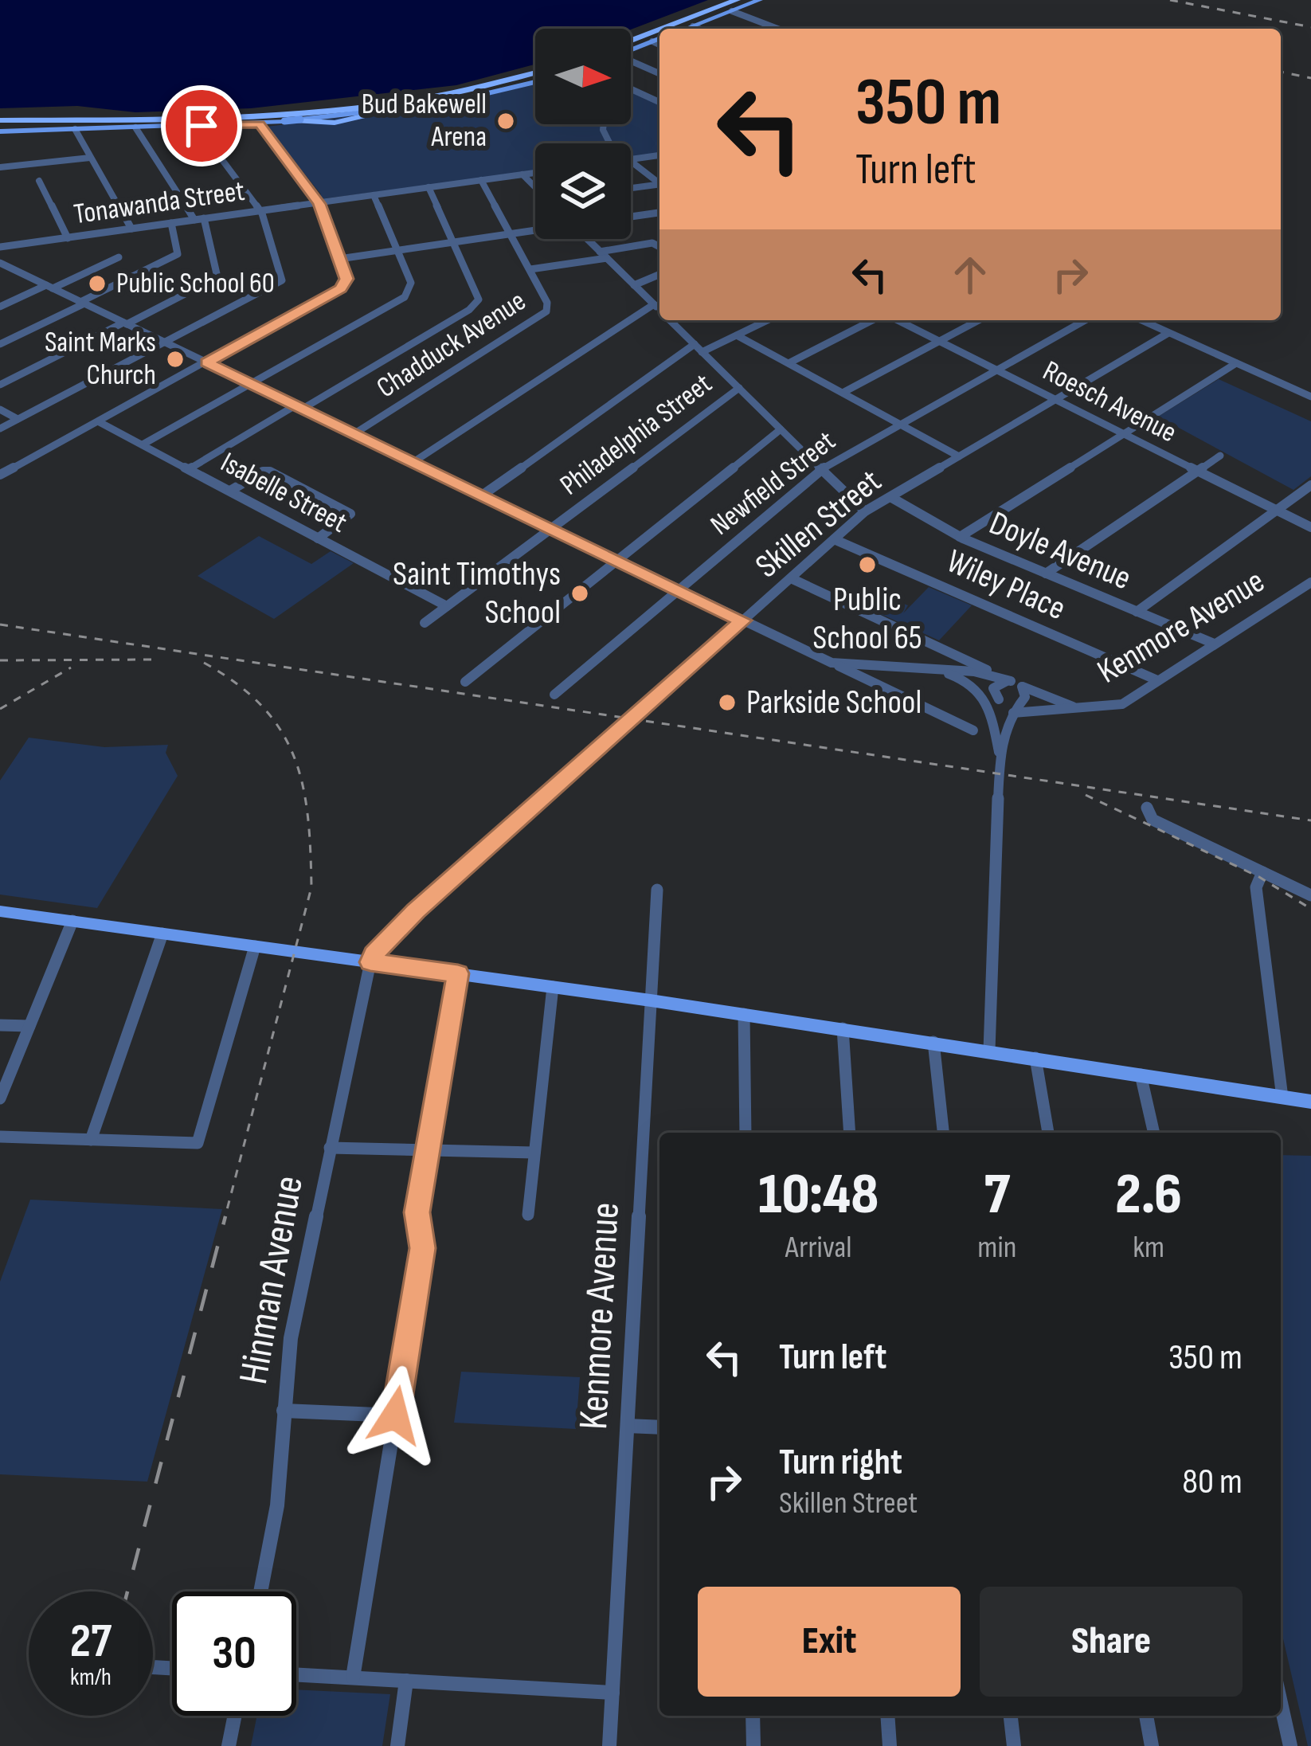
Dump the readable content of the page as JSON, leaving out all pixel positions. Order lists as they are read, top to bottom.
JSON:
{
  "streets": {
    "street": [
      "Tonawanda Street",
      "Chadduck Avenue",
      "Roesch Avenue",
      "Philadelphia Street",
      "Newfield Street",
      "Isabelle Street",
      "Skillen Street",
      "Doyle Avenue",
      "Wiley Place",
      "Kenmore Avenue",
      "Hinman Avenue"
    ]
  },
  "crossings": [
    ["Tonawanda Street", "Chadduck Avenue"],
    ["Roesch Avenue", "Newfield Street"],
    ["Roesch Avenue", "Skillen Street"],
    ["Philadelphia Street", "Isabelle Street"],
    ["Skillen Street", "Doyle Avenue"],
    ["Skillen Street", "Wiley Place"],
    ["Skillen Street", "Hinman Avenue"],
    ["Doyle Avenue", "Kenmore Avenue"],
    ["Wiley Place", "Kenmore Avenue"]
  ],
  "places": [
    "Bud Bakewell Arena",
    "Public School 60",
    "Saint Marks Church",
    "Public School 65",
    "Saint Timothys School",
    "Parkside School"
  ],
  "north": "right",
  "page": {
    "turn": ["350 m", "Turn left"],
    "eta": [
      "10:48",
      "Arrival",
      "7",
      "min",
      "2.6",
      "km"
    ],
    "list": [
      {
        "name": "Turn left",
        "value": "350 m"
      },
      {
        "name": "Turn right",
        "note": "Skillen Street",
        "value": "80 m"
      }
    ],
    "buttons": ["Exit", "Share"],
    "speed": "27 km/h",
    "limit": "30"
  }
}
